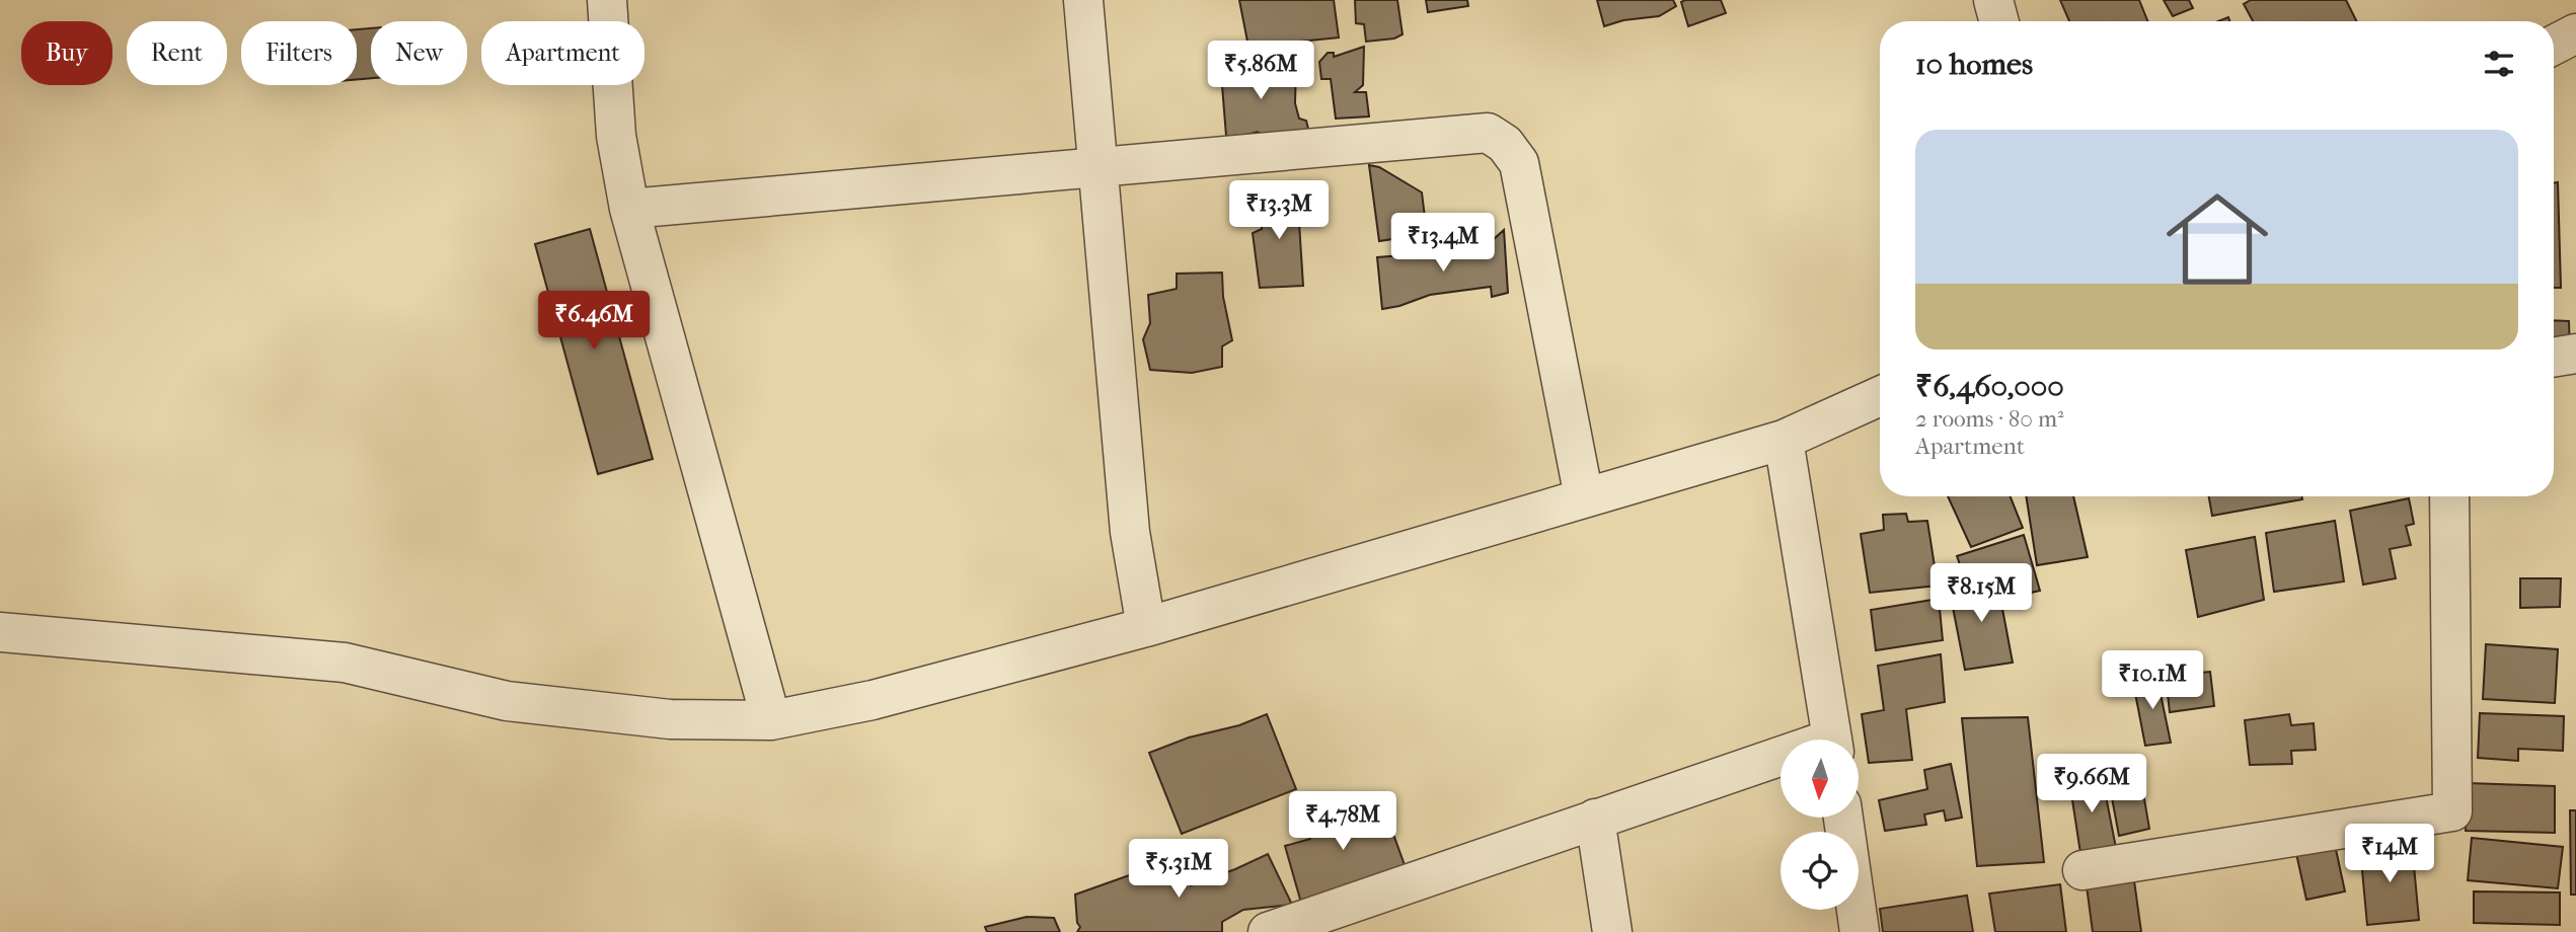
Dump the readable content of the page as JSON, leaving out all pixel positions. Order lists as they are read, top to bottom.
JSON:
{
  "north": "bottom",
  "page": {
    "chip": [
      "Buy",
      "Rent",
      "Filters",
      "New",
      "Apartment"
    ],
    "heading": "10 homes",
    "price": [
      "₹5.86M",
      "₹13.3M",
      "₹13.4M",
      "₹6.46M",
      "₹8.15M",
      "₹10.1M",
      "₹9.66M",
      "₹4.78M",
      "₹14M",
      "₹5.31M"
    ],
    "list": [
      {
        "name": "₹6,460,000",
        "note": "2 rooms · 80 m² · Apartment"
      }
    ]
  }
}
